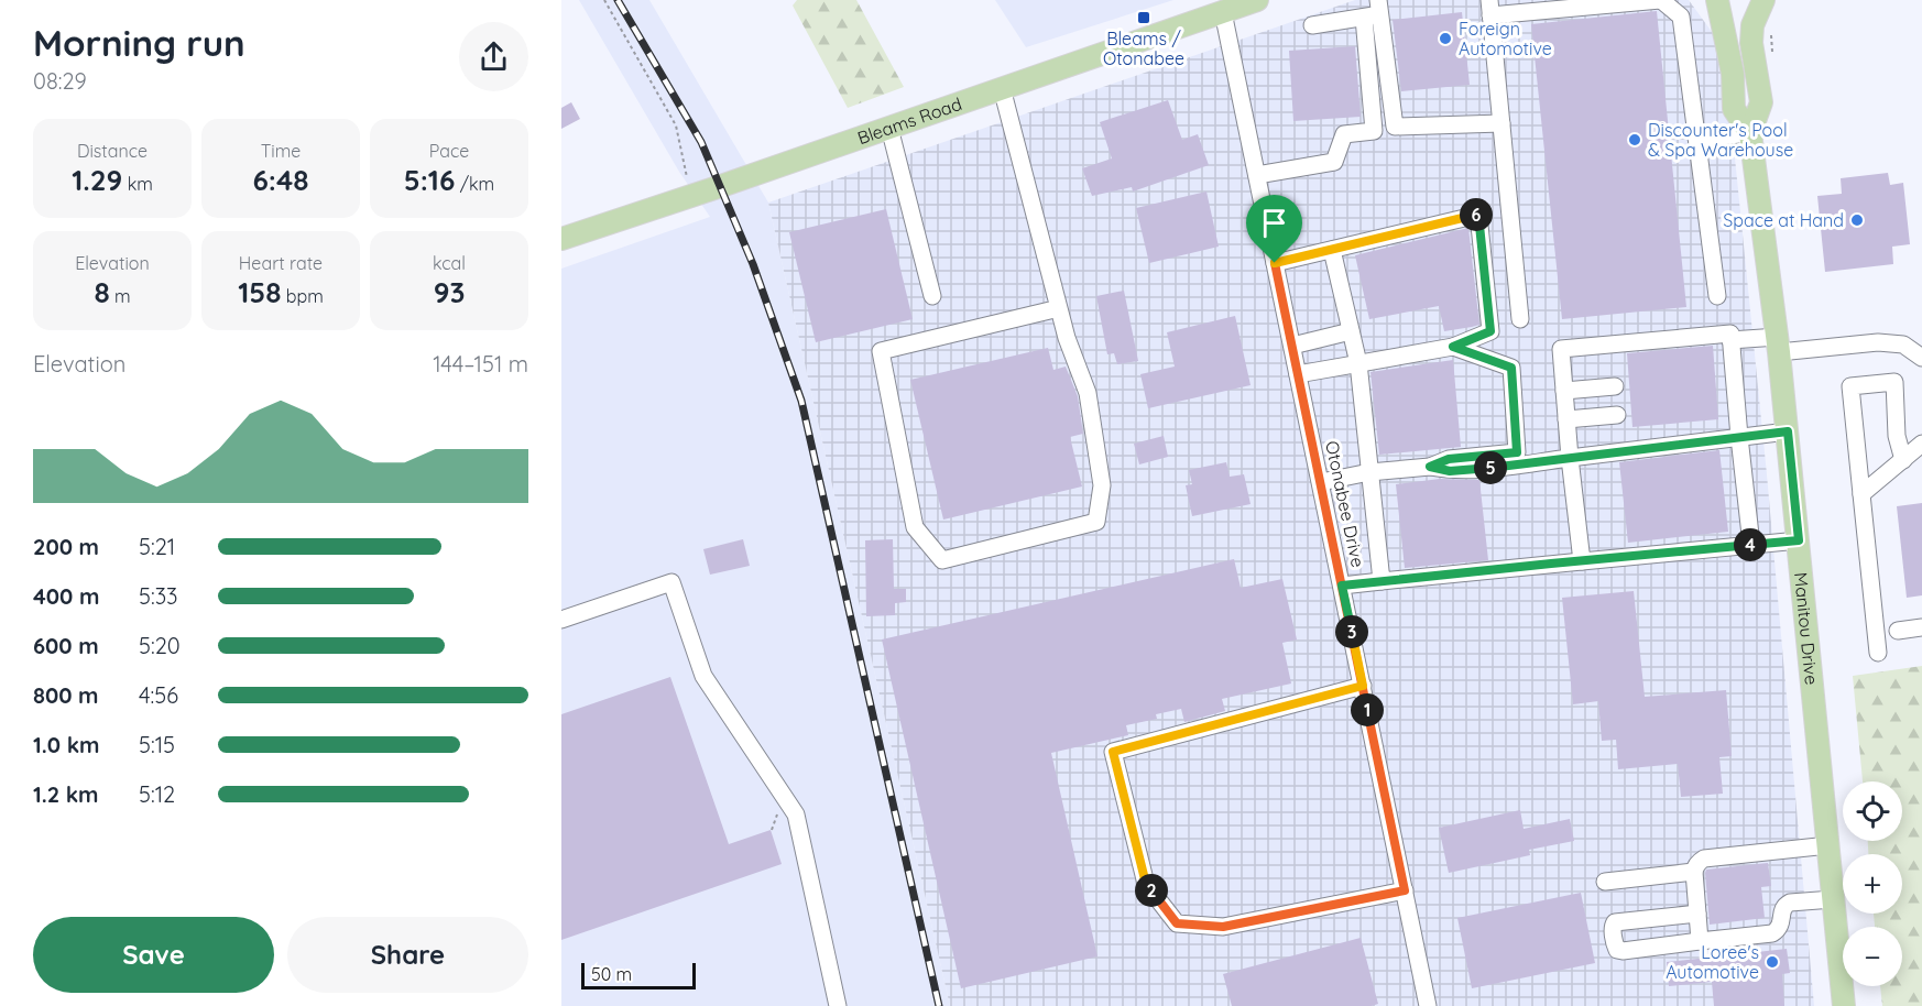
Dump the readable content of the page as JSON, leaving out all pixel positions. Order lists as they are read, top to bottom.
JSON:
{
  "streets": {
    "main road": ["Bleams Road", "Manitou Drive"],
    "street": ["Otonabee Drive"]
  },
  "crossings": [
    ["Bleams Road", "Otonabee Drive"]
  ],
  "places": {
    "transit": ["Bleams / Otonabee"],
    "other": [
      "Foreign Automotive",
      "Discounter's Pool & Spa Warehouse",
      "Space at Hand",
      "Loree's Automotive"
    ]
  },
  "scale_bar": "50 m",
  "page": {
    "heading": ["Morning run", "08:29"],
    "stats": [
      ["Distance", "1.29 km"],
      ["Time", "6:48"],
      ["Pace", "5:16 /km"],
      ["Elevation", "8 m"],
      ["Heart rate", "158 bpm"],
      ["kcal", "93"]
    ],
    "pins": [
      "6",
      "5",
      "4",
      "3",
      "1",
      "2"
    ],
    "chart": ["Elevation", "144–151 m"],
    "list": [
      {
        "name": "200 m",
        "note": "5:21"
      },
      {
        "name": "400 m",
        "note": "5:33"
      },
      {
        "name": "600 m",
        "note": "5:20"
      },
      {
        "name": "800 m",
        "note": "4:56"
      },
      {
        "name": "1.0 km",
        "note": "5:15"
      },
      {
        "name": "1.2 km",
        "note": "5:12"
      }
    ],
    "map_buttons": ["+", "−"],
    "buttons": ["Save", "Share"],
    "scale": "50 m"
  }
}
